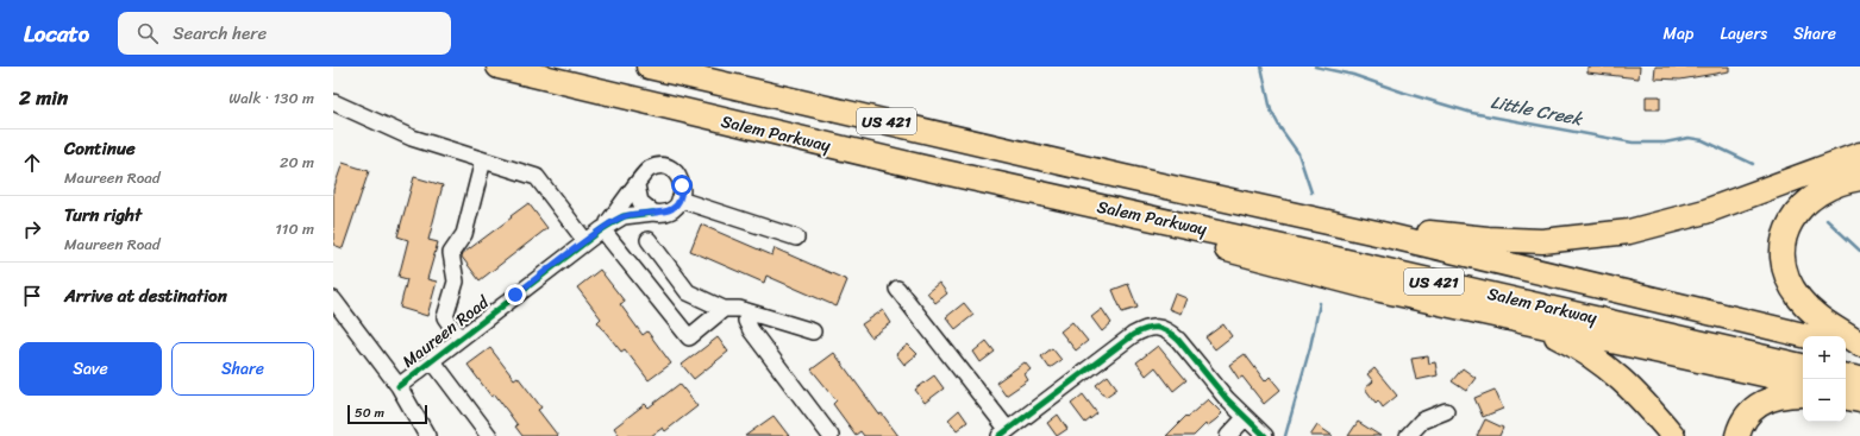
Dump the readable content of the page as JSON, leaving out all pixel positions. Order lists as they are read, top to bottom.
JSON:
{
  "streets": {
    "highway": ["US 421", "Salem Parkway"],
    "street": ["Maureen Road"]
  },
  "water": ["Little Creek"],
  "scale_bar": "50 m",
  "page": {
    "header": "Locato",
    "search": "Search here",
    "nav": ["Map", "Layers", "Share"],
    "heading": ["2 min", "Walk · 130 m"],
    "list": [
      ["Continue", "Maureen Road", "20 m"],
      ["Turn right", "Maureen Road", "110 m"],
      "Arrive at destination"
    ],
    "buttons": ["Save", "Share"],
    "map_buttons": ["+", "−"],
    "scale": "50 m"
  }
}
